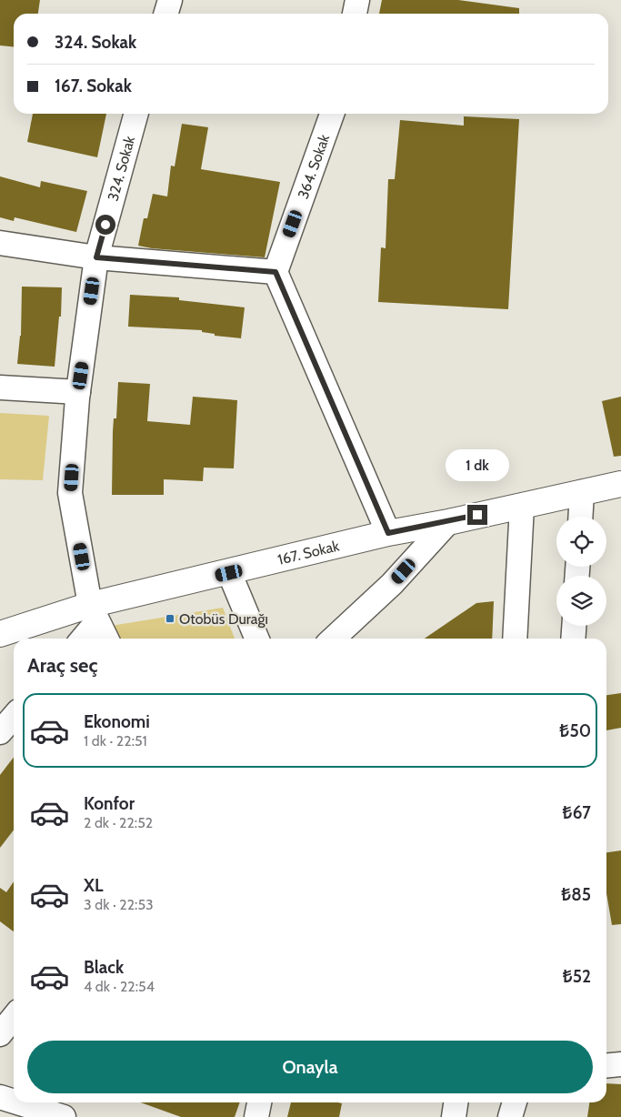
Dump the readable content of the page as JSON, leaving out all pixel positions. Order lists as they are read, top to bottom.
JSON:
{
  "streets": {
    "street": ["364. Sokak", "324. Sokak", "167. Sokak"]
  },
  "crossings": [
    ["324. Sokak", "167. Sokak"]
  ],
  "places": {
    "transit": ["Otobüs Durağı"]
  },
  "page": {
    "banner": ["324. Sokak", "167. Sokak"],
    "bubble": "1 dk",
    "heading": "Araç seç",
    "list": [
      {
        "name": "Ekonomi",
        "note": "1 dk · 22:51",
        "value": "₺50"
      },
      {
        "name": "Konfor",
        "note": "2 dk · 22:52",
        "value": "₺67"
      },
      {
        "name": "XL",
        "note": "3 dk · 22:53",
        "value": "₺85"
      },
      {
        "name": "Black",
        "note": "4 dk · 22:54",
        "value": "₺52"
      }
    ],
    "buttons": "Onayla"
  }
}
